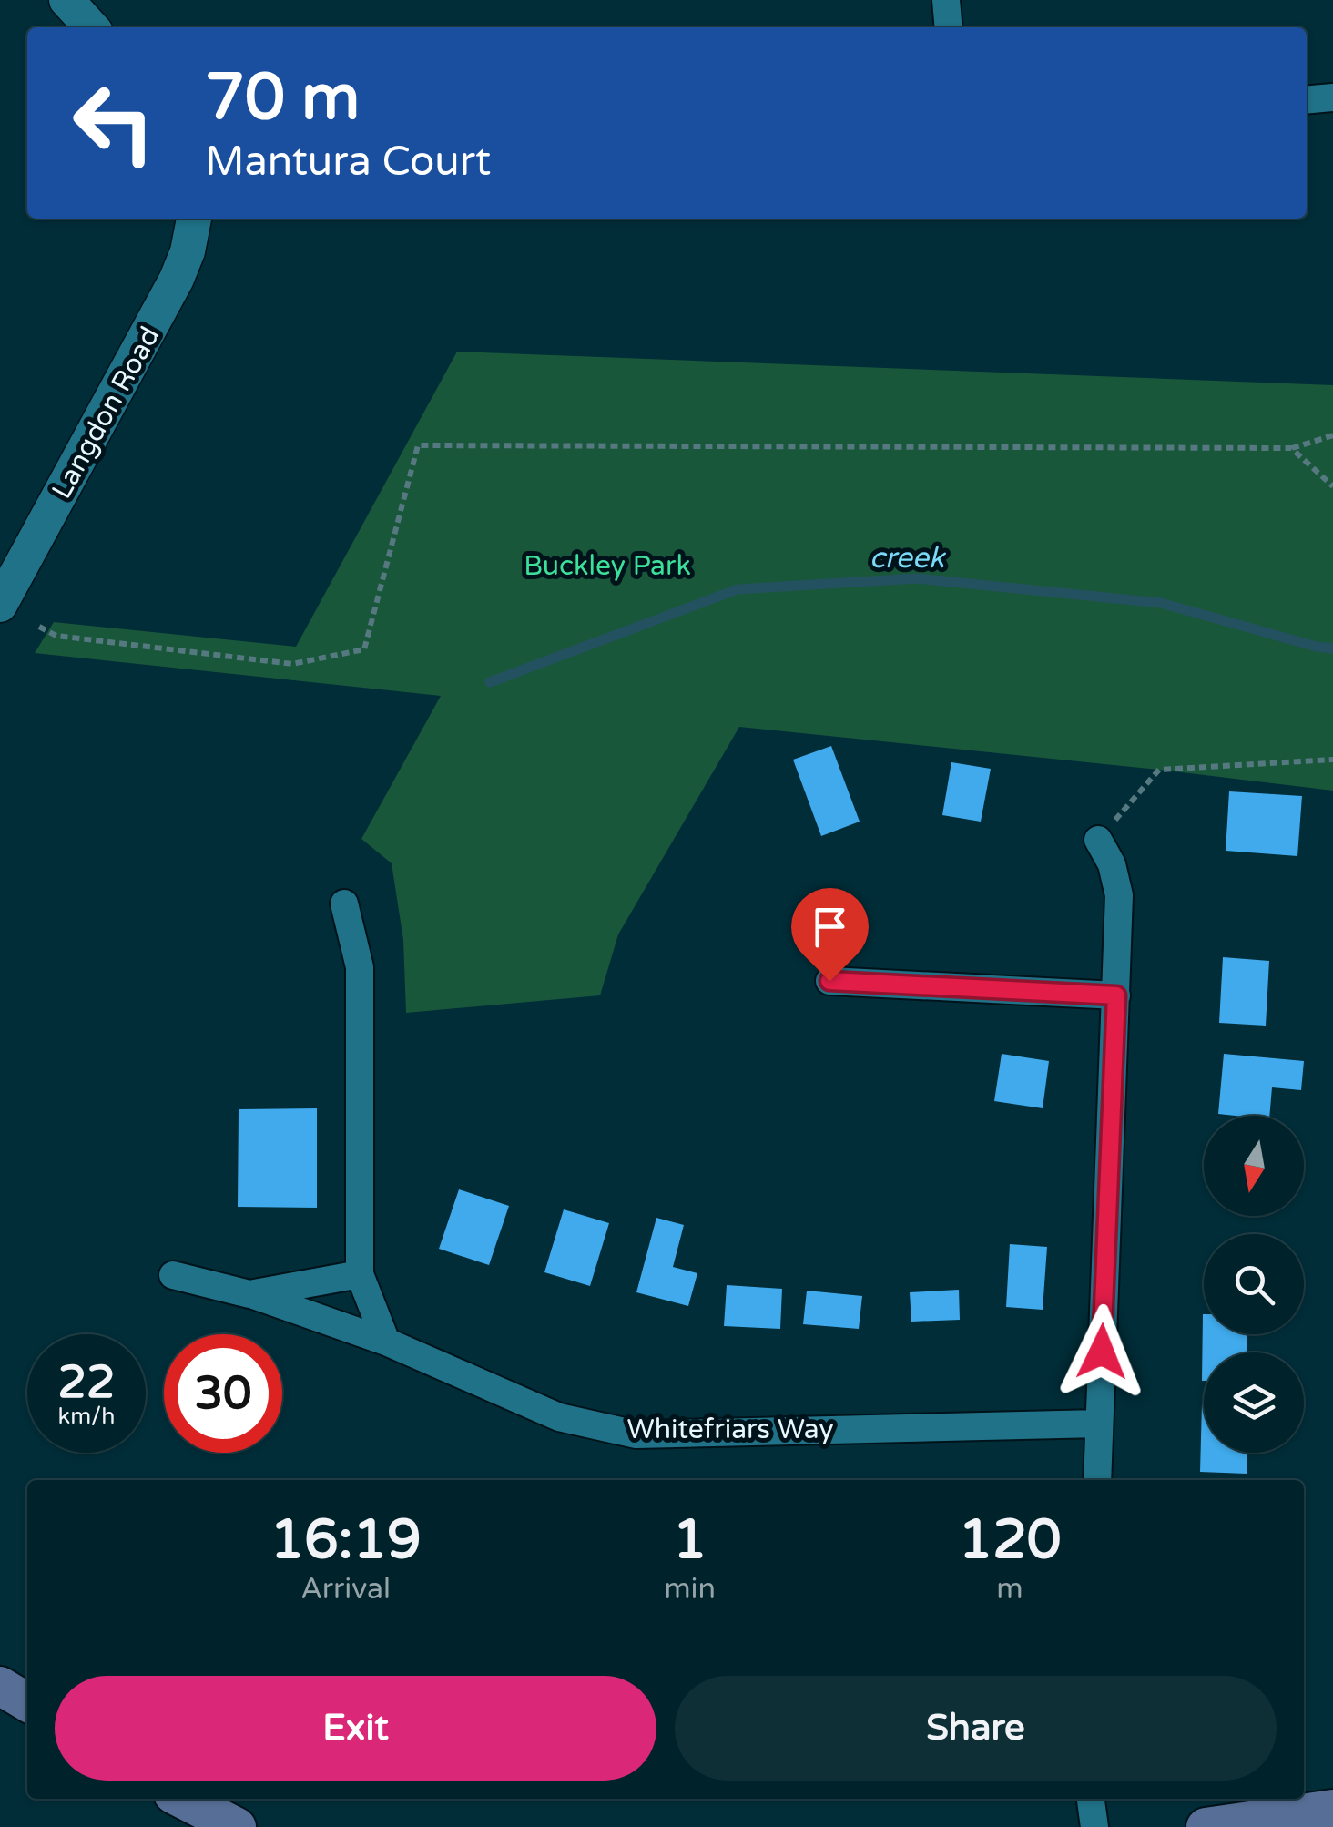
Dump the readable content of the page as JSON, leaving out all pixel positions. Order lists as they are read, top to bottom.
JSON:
{
  "streets": {
    "street": ["Langdon Road", "Whitefriars Way"]
  },
  "water": ["creek"],
  "parks": ["Buckley Park"],
  "north": "bottom",
  "page": {
    "turn": ["70 m", "Mantura Court"],
    "speed": "22 km/h",
    "limit": "30",
    "eta": [
      "16:19",
      "Arrival",
      "1",
      "min",
      "120",
      "m"
    ],
    "buttons": ["Exit", "Share"]
  }
}
